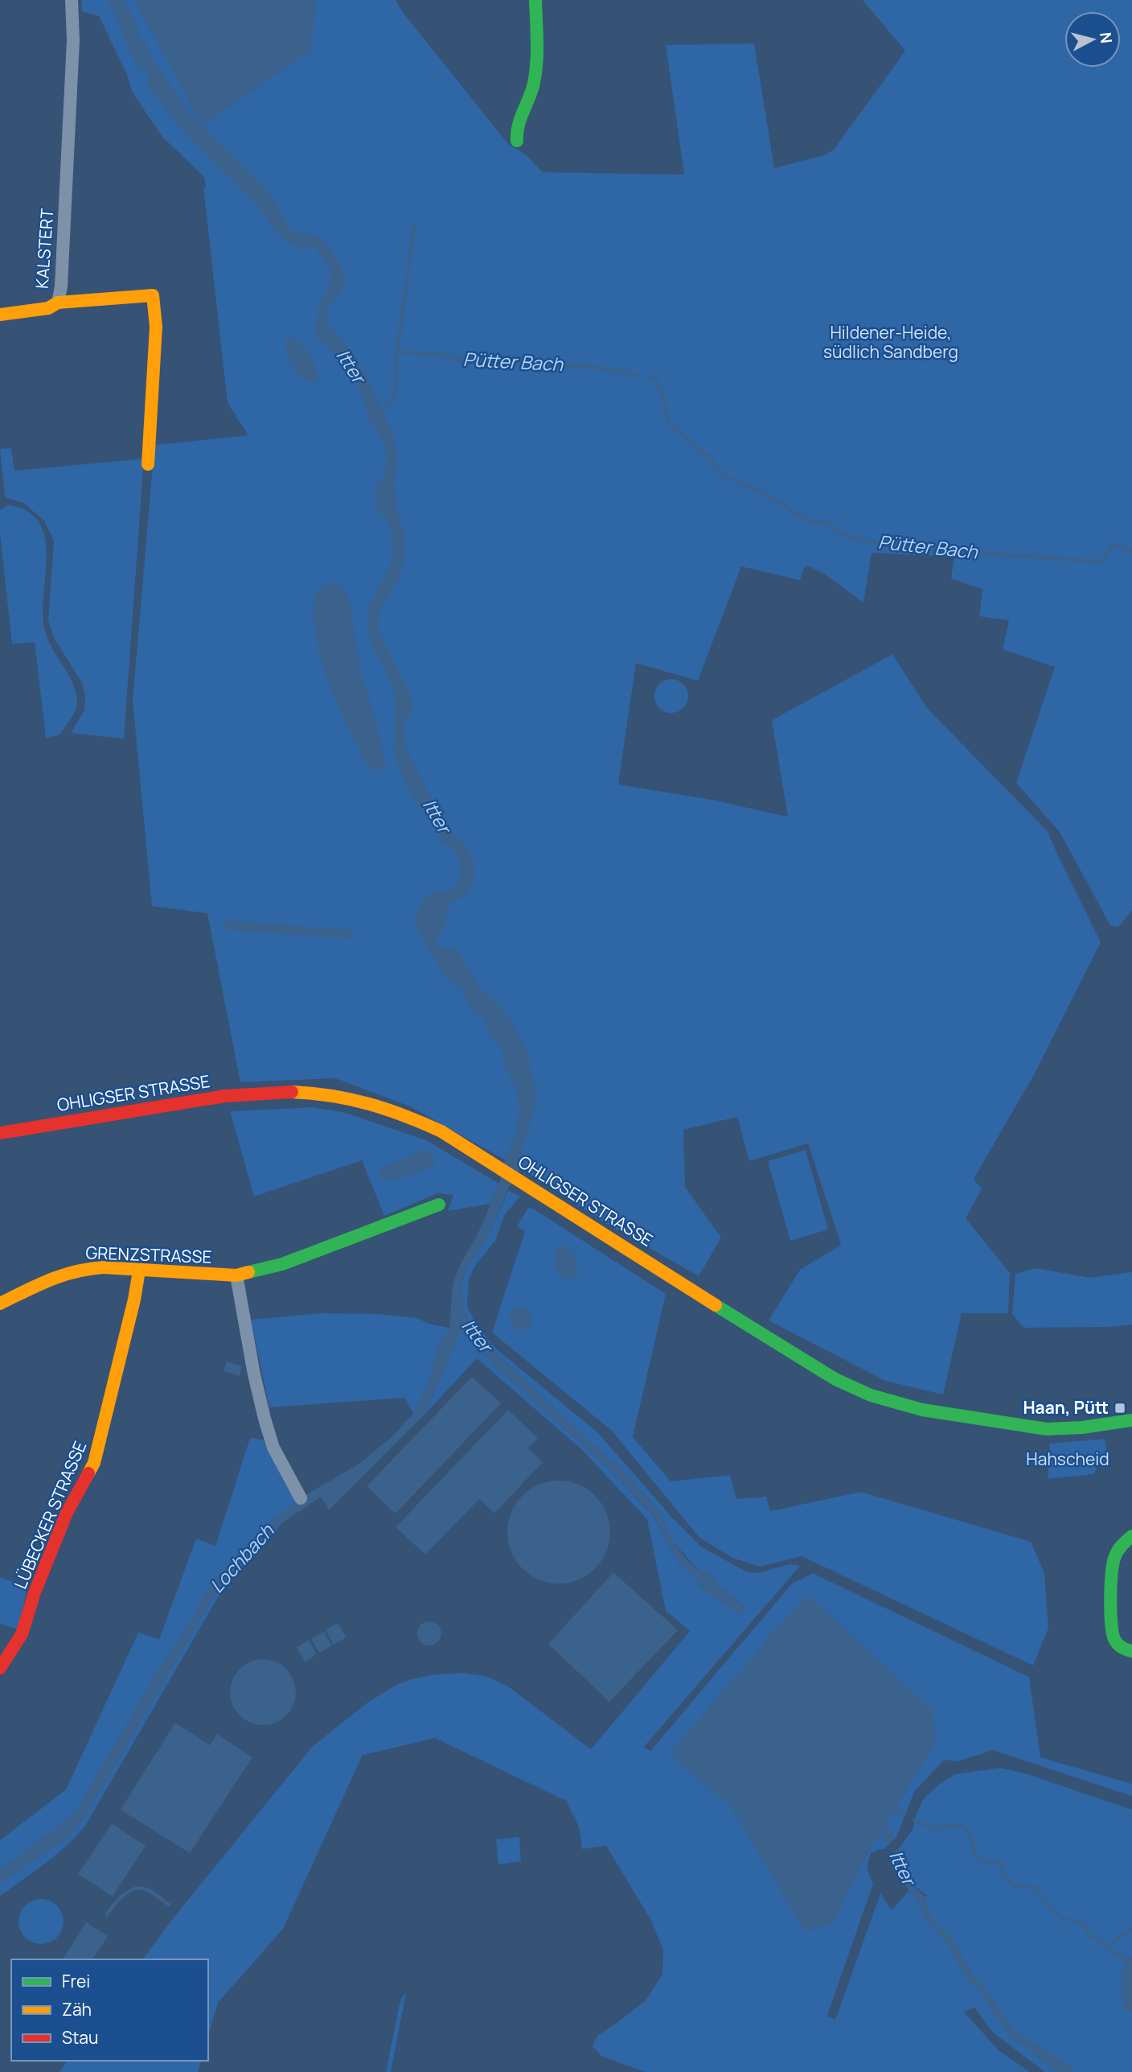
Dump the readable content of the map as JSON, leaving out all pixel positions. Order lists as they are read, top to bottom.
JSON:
{
  "streets": {
    "street": [
      "KALSTERT",
      "OHLIGSER STRASSE",
      "GRENZSTRASSE",
      "LÜBECKER STRASSE"
    ]
  },
  "crossings": [
    ["GRENZSTRASSE", "LÜBECKER STRASSE"]
  ],
  "water": ["Pütter Bach", "Itter", "Lochbach"],
  "parks": ["Hildener-Heide, südlich Sandberg", "Hahscheid"],
  "places": {
    "transit": ["Haan, Pütt"]
  },
  "legend": ["Frei", "Zäh", "Stau"],
  "north": "right"
}
